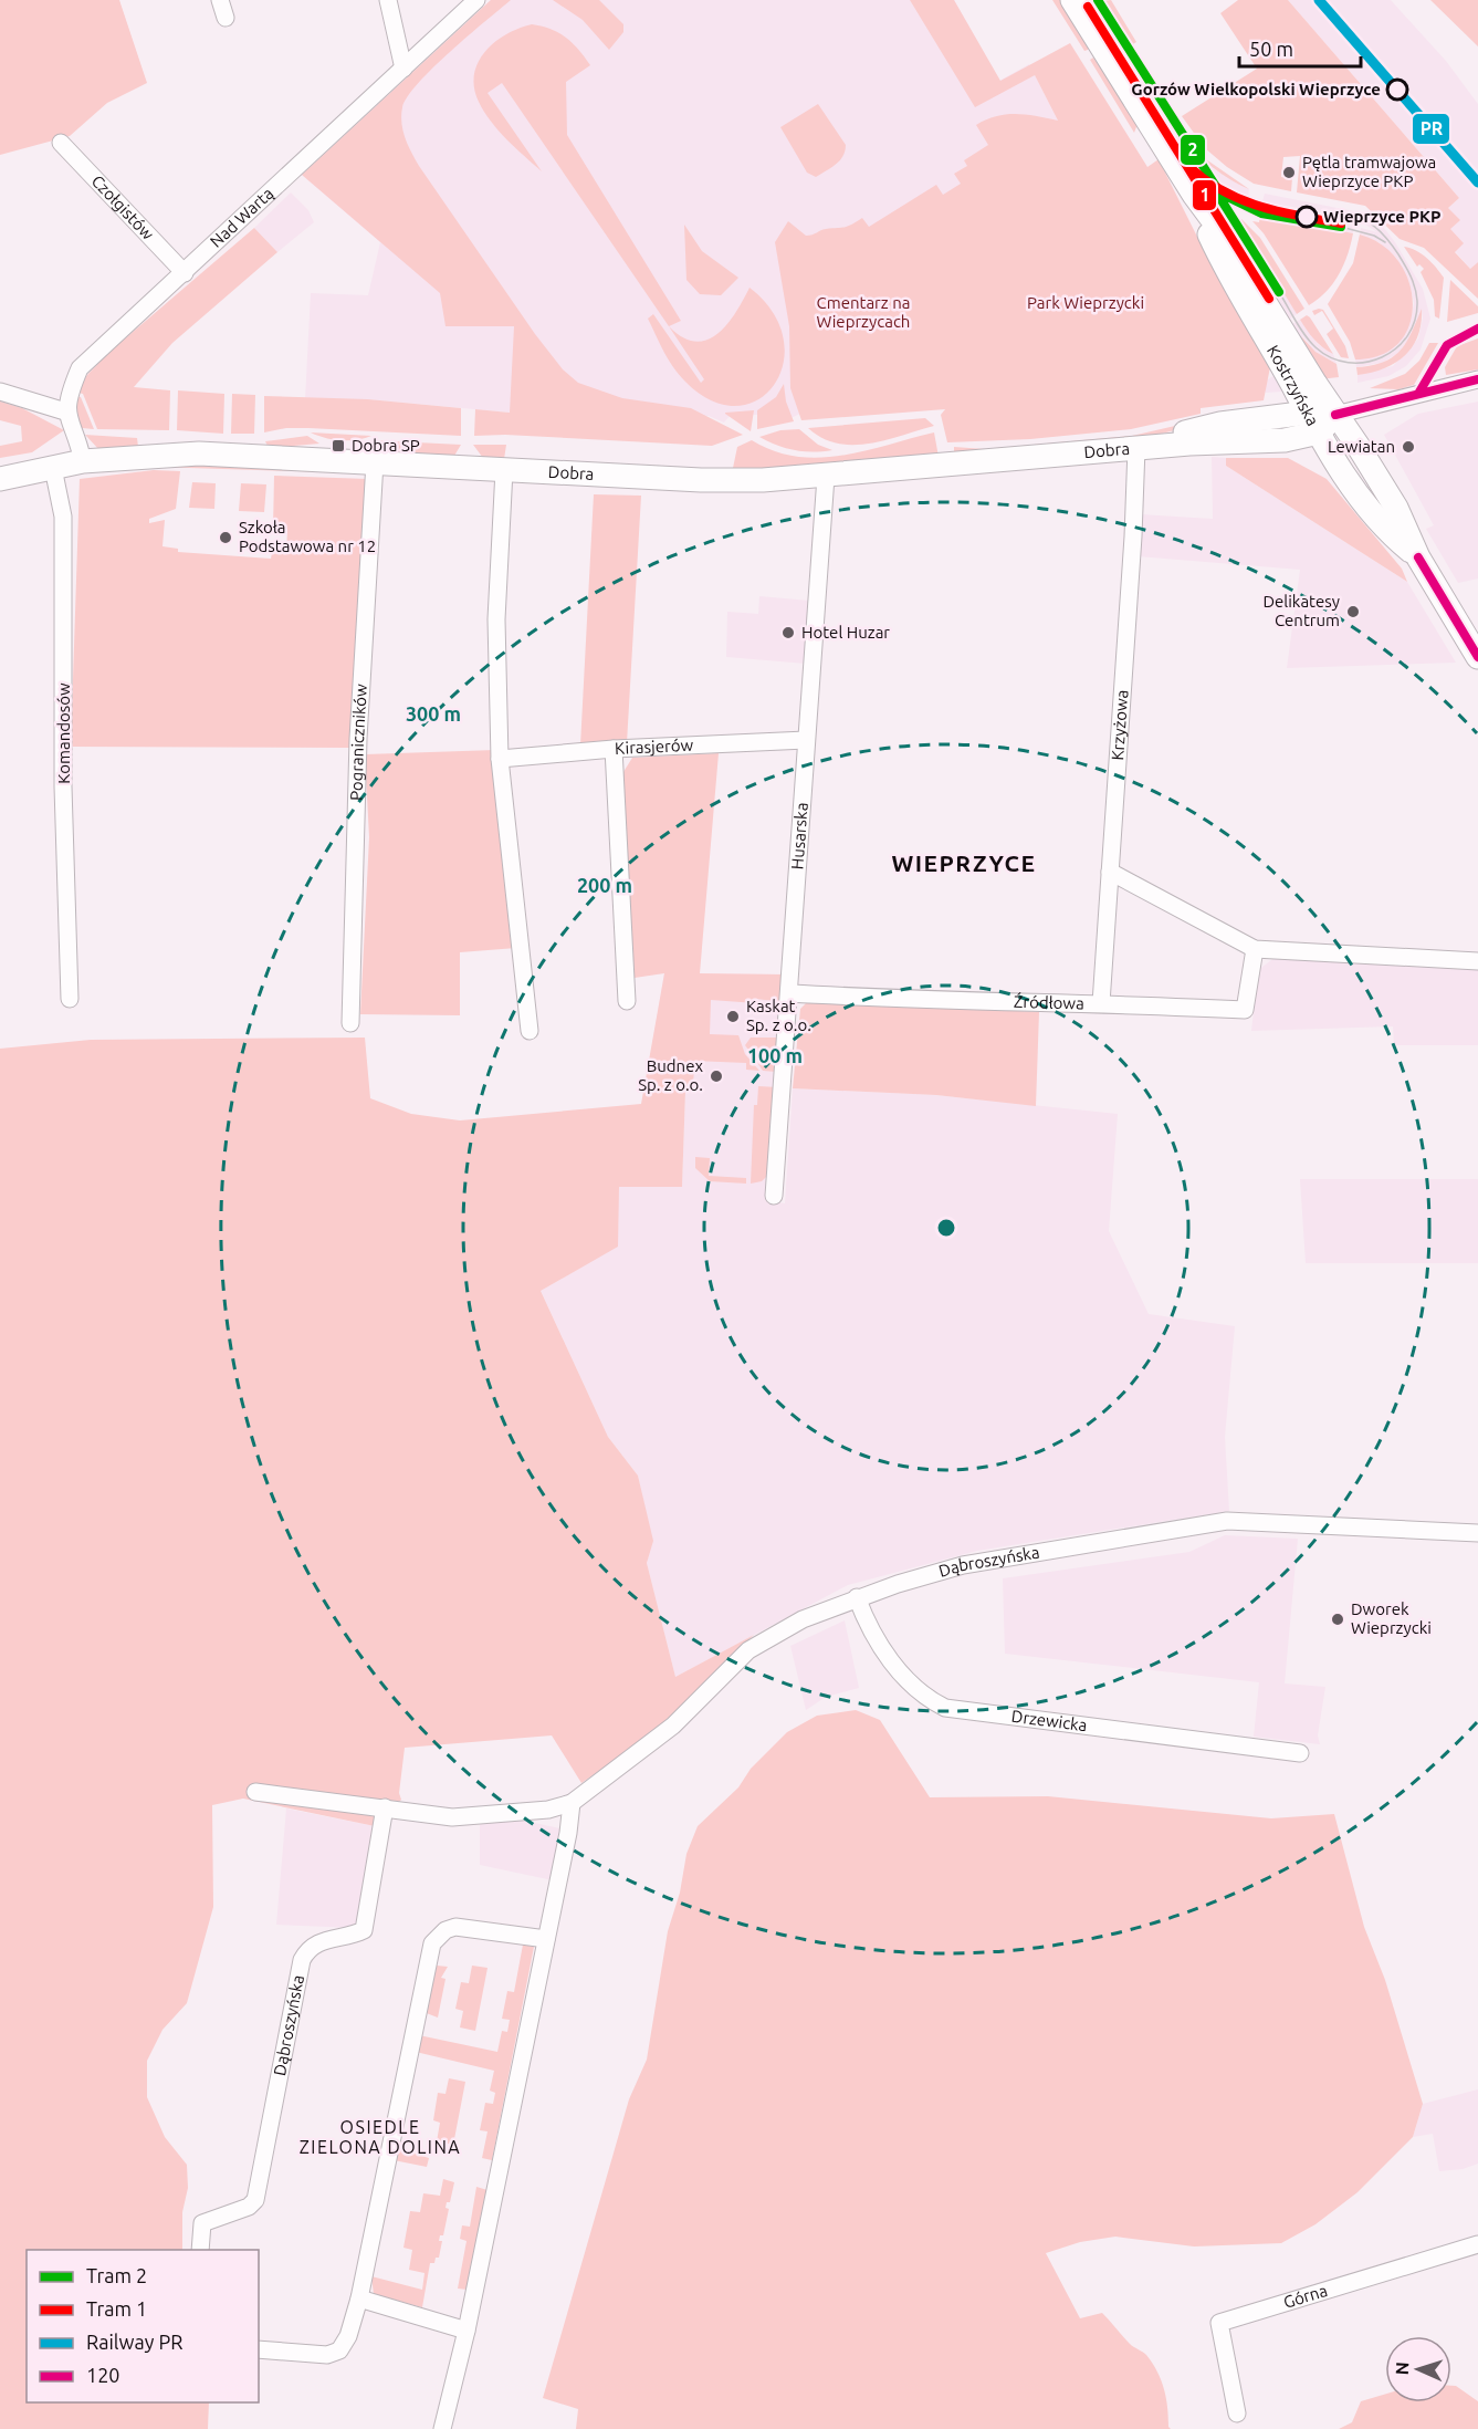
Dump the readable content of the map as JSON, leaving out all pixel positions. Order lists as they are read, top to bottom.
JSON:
{
  "streets": {
    "street": [
      "Czołgistów",
      "Nad Wartą",
      "Kostrzyńska",
      "Dobra",
      "Krzyżowa",
      "Komandosów",
      "Pograniczników",
      "Kirasjerów",
      "Husarska",
      "Źródłowa",
      "Dąbroszyńska",
      "Drzewicka",
      "Górna"
    ]
  },
  "crossings": [
    ["Czołgistów", "Nad Wartą"],
    ["Kostrzyńska", "Dobra"],
    ["Dobra", "Krzyżowa"],
    ["Dobra", "Komandosów"],
    ["Dobra", "Pograniczników"],
    ["Dobra", "Husarska"],
    ["Krzyżowa", "Źródłowa"],
    ["Kirasjerów", "Husarska"],
    ["Husarska", "Źródłowa"],
    ["Dąbroszyńska", "Drzewicka"]
  ],
  "districts": ["WIEPRZYCE", "OSIEDLE ZIELONA DOLINA"],
  "parks": ["Cmentarz na Wieprzycach", "Park Wieprzycki"],
  "places": {
    "other": [
      "Gorzów Wielkopolski Wieprzyce",
      "Pętla tramwajowa Wieprzyce PKP",
      "Wieprzyce PKP",
      "Lewiatan",
      "Szkoła Podstawowa nr 12",
      "Delikatesy Centrum",
      "Hotel Huzar",
      "Kaskat Sp. z o.o.",
      "Budnex Sp. z o.o.",
      "Dworek Wieprzycki"
    ],
    "transit": ["Dobra SP"]
  },
  "lines": [
    "tram line 2",
    "rail line PR",
    "tram line 1",
    "transit line 120"
  ],
  "legend": [
    "Tram 2",
    "Tram 1",
    "Railway PR",
    "120"
  ],
  "scale_bar": "50 m",
  "north": "left",
  "rings": ["300 m", "200 m", "100 m"]
}
